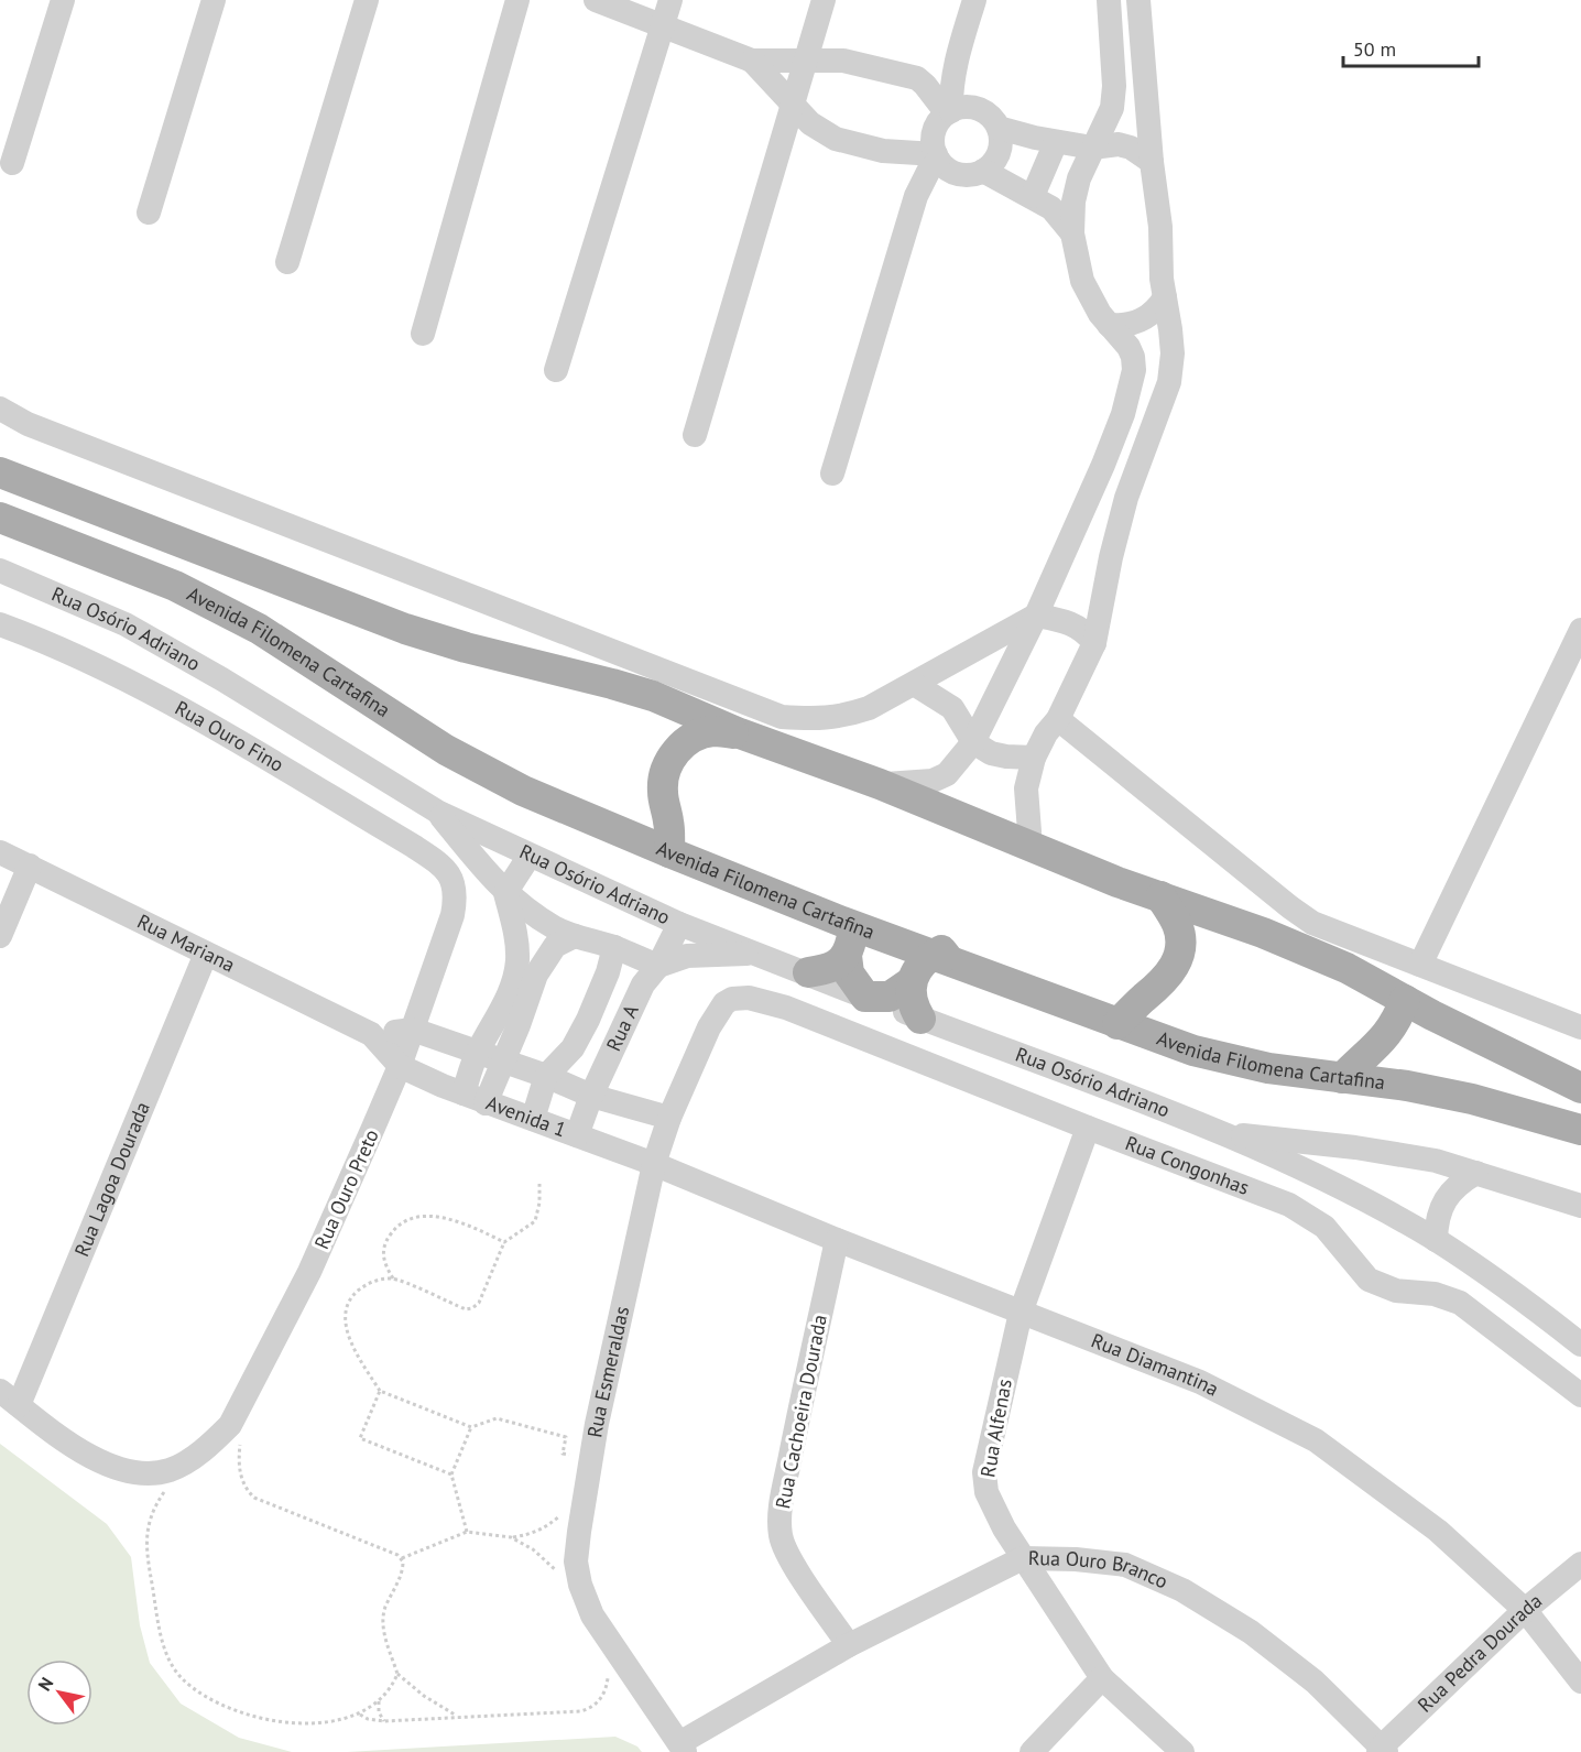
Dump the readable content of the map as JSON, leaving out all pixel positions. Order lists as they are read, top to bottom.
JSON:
{
  "streets": {
    "main road": ["Avenida Filomena Cartafina"],
    "street": [
      "Rua Osório Adriano",
      "Rua Ouro Fino",
      "Rua Mariana",
      "Rua A",
      "Avenida 1",
      "Rua Congonhas",
      "Rua Lagoa Dourada",
      "Rua Ouro Preto",
      "Rua Diamantina",
      "Rua Esmeraldas",
      "Rua Cachoeira Dourada",
      "Rua Alfenas",
      "Rua Ouro Branco",
      "Rua Pedra Dourada"
    ]
  },
  "crossings": [
    ["Rua Osório Adriano", "Rua A"],
    ["Rua Ouro Fino", "Rua Ouro Preto"],
    ["Rua Mariana", "Avenida 1"],
    ["Rua Mariana", "Rua Lagoa Dourada"],
    ["Rua Mariana", "Rua Ouro Preto"],
    ["Rua A", "Avenida 1"],
    ["Avenida 1", "Rua Ouro Preto"],
    ["Avenida 1", "Rua Diamantina"],
    ["Avenida 1", "Rua Esmeraldas"],
    ["Rua Congonhas", "Rua Esmeraldas"],
    ["Rua Congonhas", "Rua Alfenas"],
    ["Rua Diamantina", "Rua Esmeraldas"],
    ["Rua Diamantina", "Rua Cachoeira Dourada"],
    ["Rua Diamantina", "Rua Alfenas"],
    ["Rua Diamantina", "Rua Pedra Dourada"],
    ["Rua Esmeraldas", "Rua Ouro Branco"],
    ["Rua Cachoeira Dourada", "Rua Ouro Branco"],
    ["Rua Alfenas", "Rua Ouro Branco"],
    ["Rua Ouro Branco", "Rua Pedra Dourada"]
  ],
  "scale_bar": "50 m",
  "north": "top left"
}
